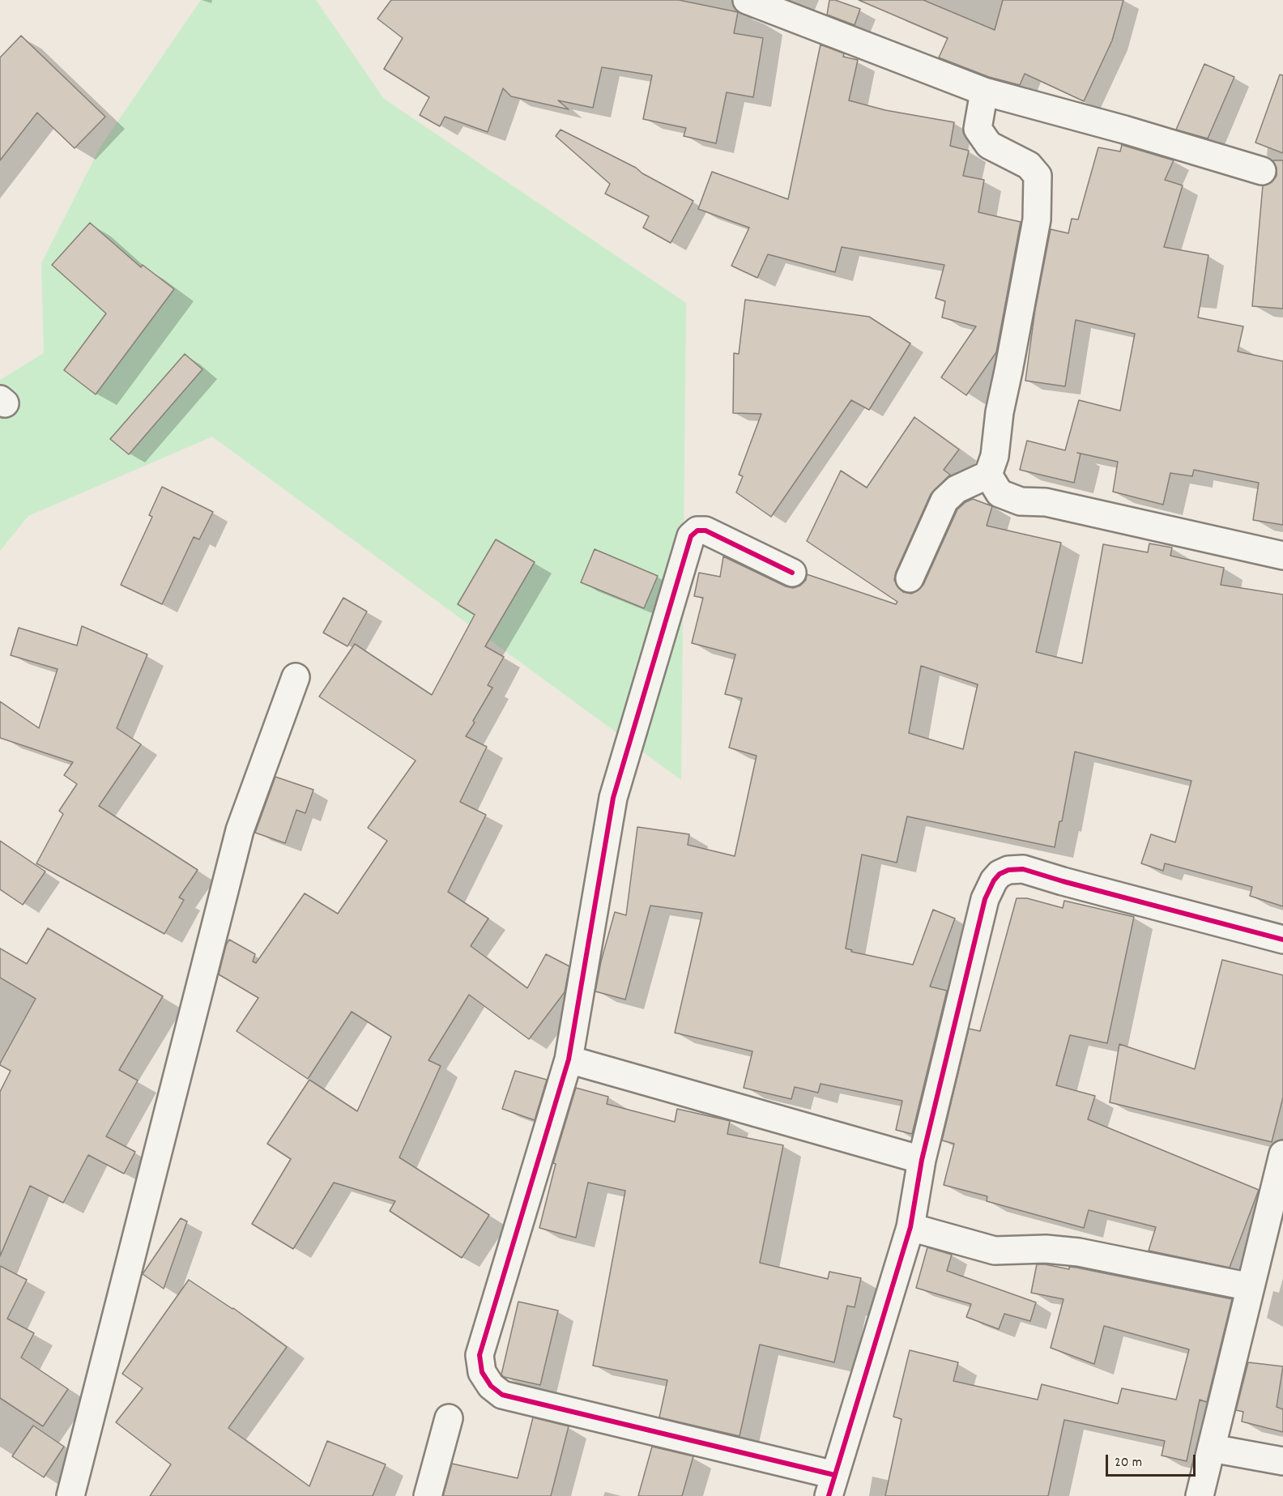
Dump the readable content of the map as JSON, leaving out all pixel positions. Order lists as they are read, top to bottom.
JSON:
{
  "scale_bar": "20 m"
}
